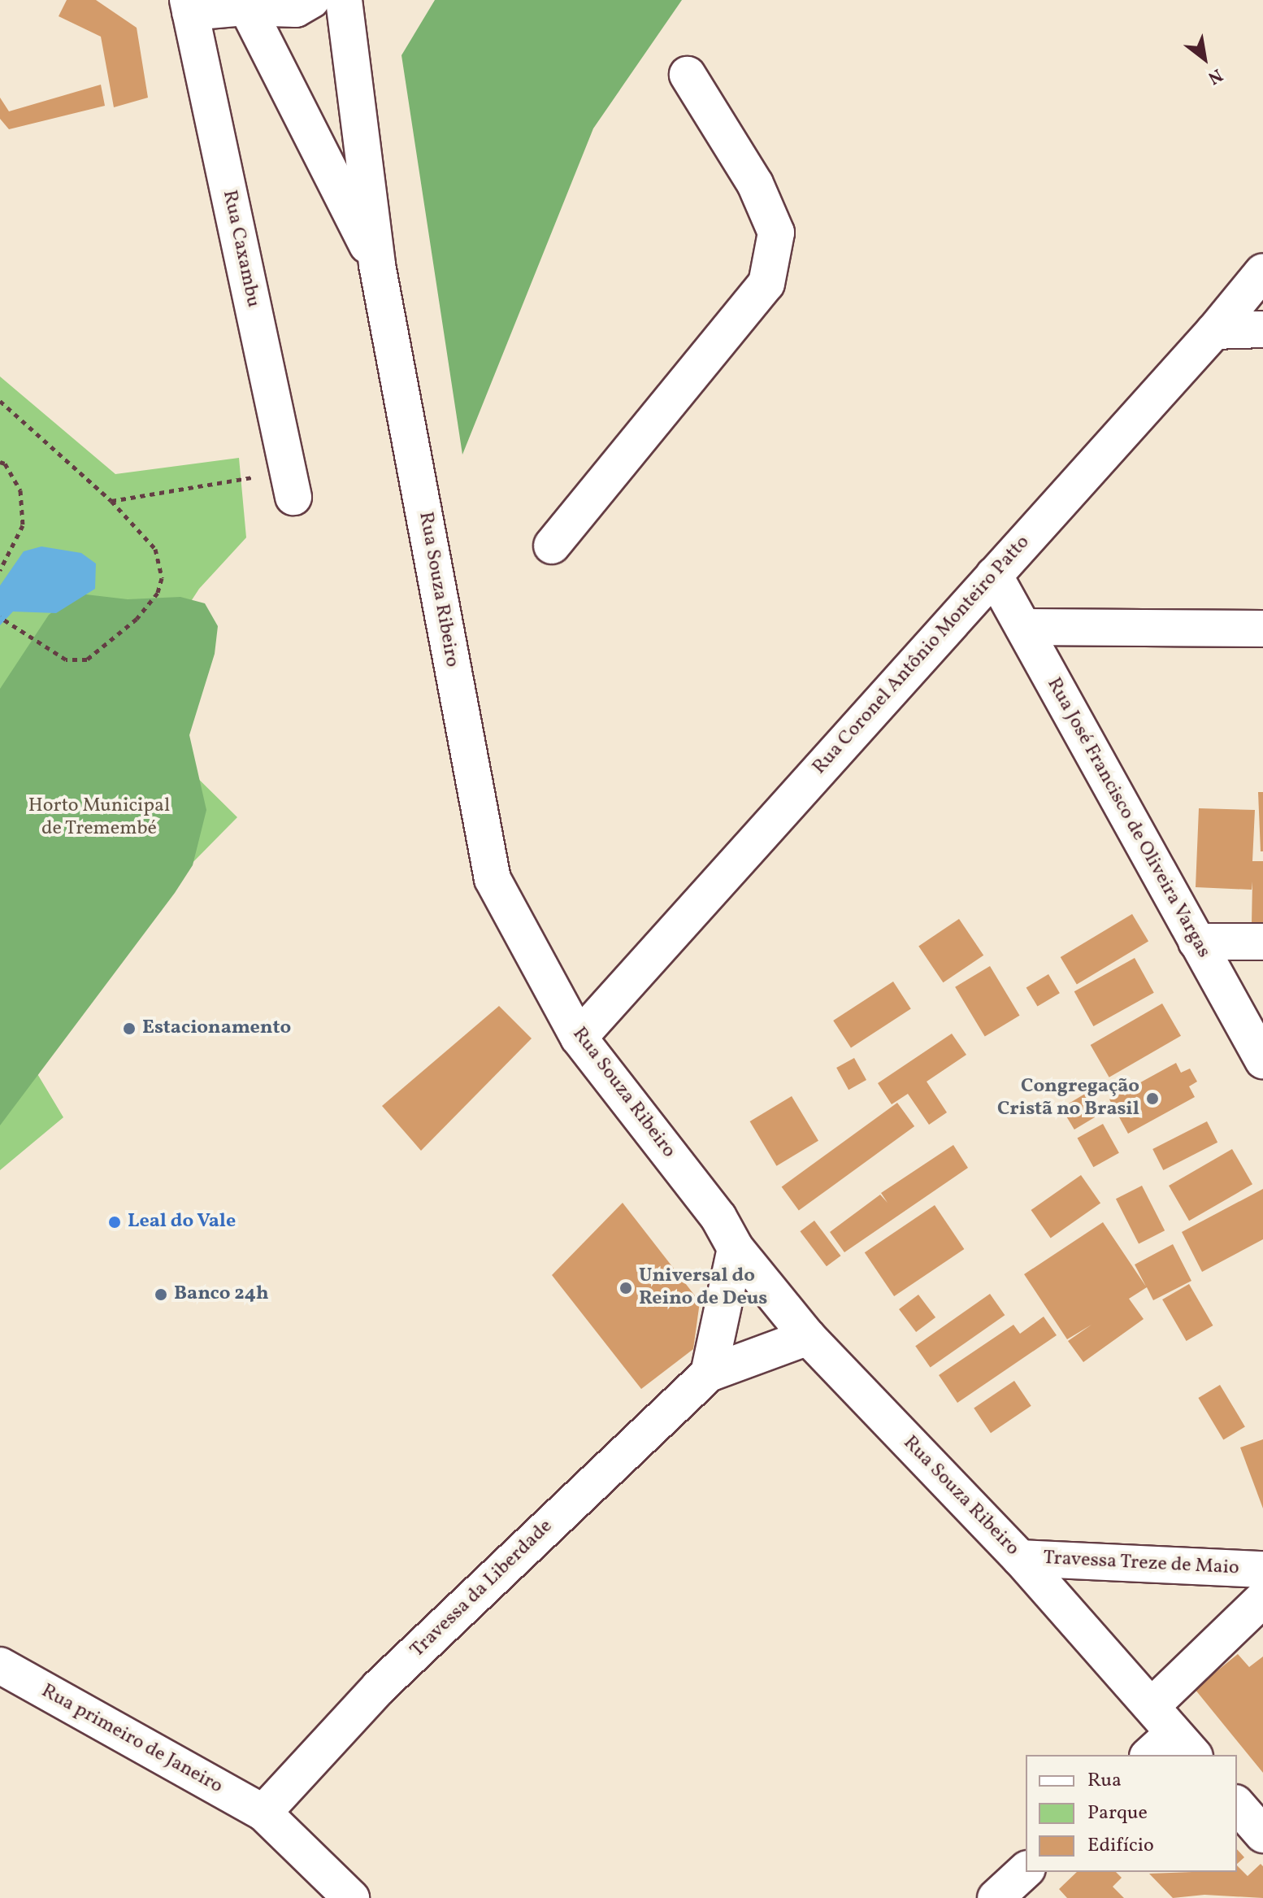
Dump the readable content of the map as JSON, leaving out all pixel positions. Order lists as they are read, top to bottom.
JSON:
{
  "streets": {
    "street": [
      "Rua Caxambu",
      "Rua Souza Ribeiro",
      "Rua Coronel Antônio Monteiro Patto",
      "Rua José Francisco de Oliveira Vargas",
      "Travessa Treze de Maio",
      "Travessa da Liberdade",
      "Rua primeiro de Janeiro"
    ]
  },
  "crossings": [
    ["Rua Souza Ribeiro", "Rua Coronel Antônio Monteiro Patto"],
    ["Rua Souza Ribeiro", "Travessa Treze de Maio"],
    ["Rua Coronel Antônio Monteiro Patto", "Rua José Francisco de Oliveira Vargas"],
    ["Travessa da Liberdade", "Rua primeiro de Janeiro"]
  ],
  "parks": ["Horto Municipal de Tremembé"],
  "places": [
    "Estacionamento",
    "Congregação Cristã no Brasil",
    "Leal do Vale",
    "Universal do Reino de Deus",
    "Banco 24h"
  ],
  "legend": ["Rua", "Parque", "Edifício"],
  "north": "bottom right"
}
